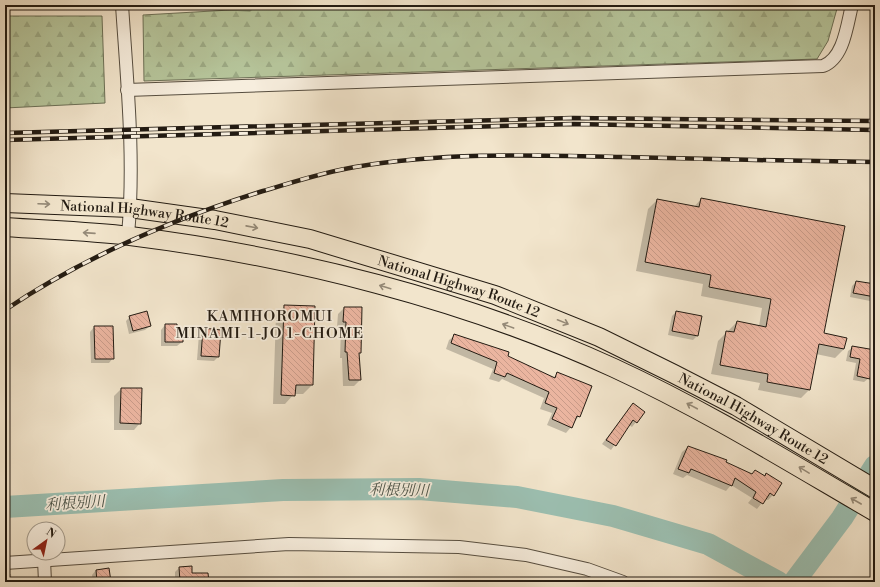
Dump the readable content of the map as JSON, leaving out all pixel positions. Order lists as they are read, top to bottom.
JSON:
{
  "streets": {
    "highway": ["National Highway Route 12"]
  },
  "districts": ["KAMIHOROMUI MINAMI-1-JO 1-CHOME"],
  "water": ["利根別川"],
  "north": "top right"
}
